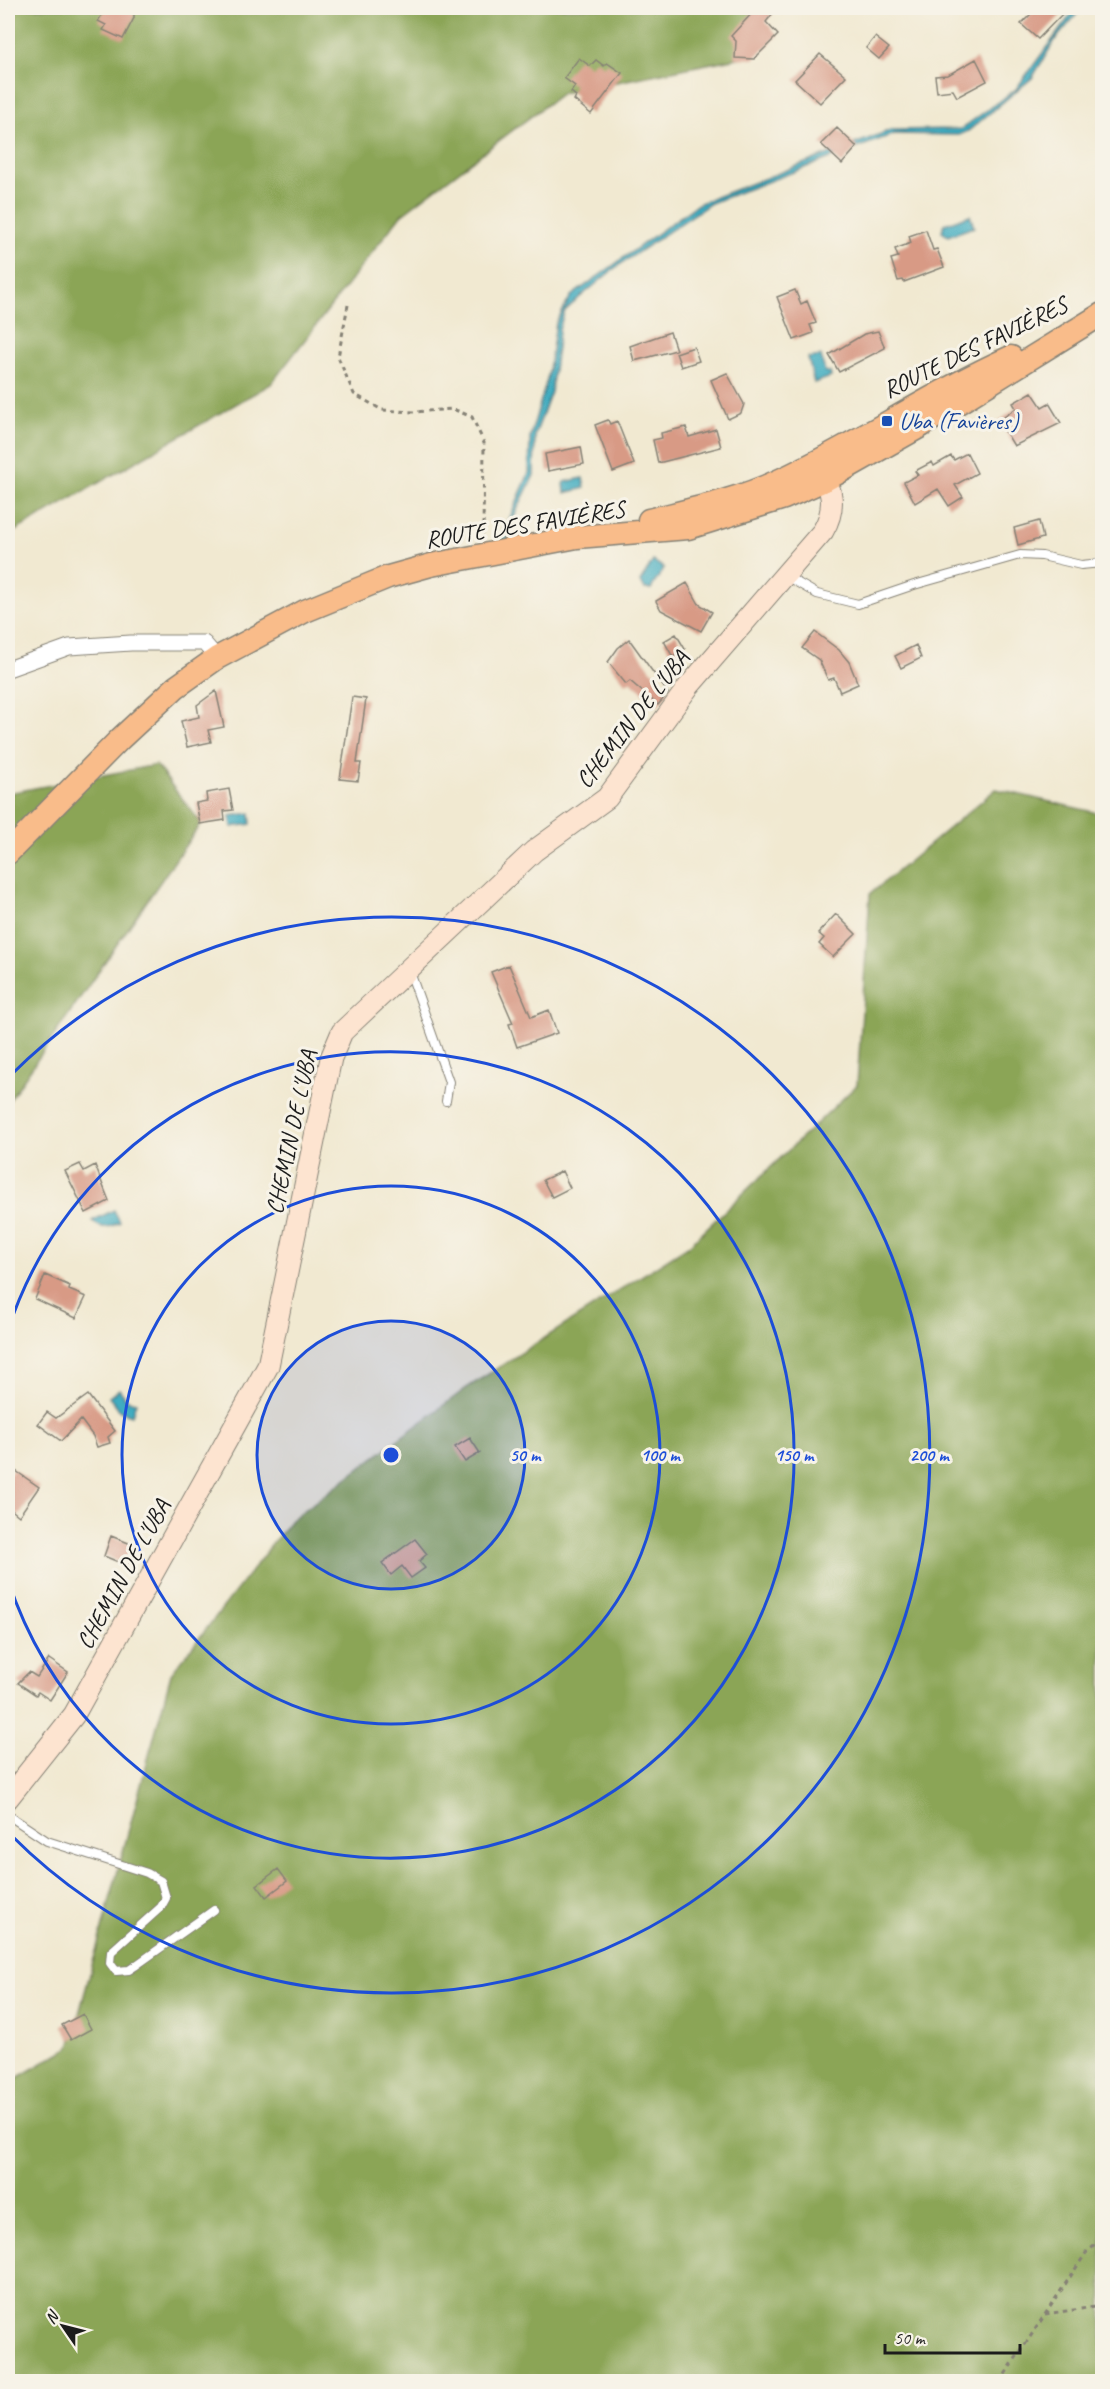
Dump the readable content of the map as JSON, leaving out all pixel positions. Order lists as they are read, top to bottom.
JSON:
{
  "streets": {
    "main road": ["ROUTE DES FAVIÈRES"],
    "street": ["CHEMIN DE L'UBA"]
  },
  "crossings": [
    ["ROUTE DES FAVIÈRES", "CHEMIN DE L'UBA"]
  ],
  "places": {
    "transit": ["Uba (Favières)"]
  },
  "scale_bar": "50 m",
  "north": "top left",
  "rings": [
    "50 m",
    "100 m",
    "150 m",
    "200 m"
  ]
}
